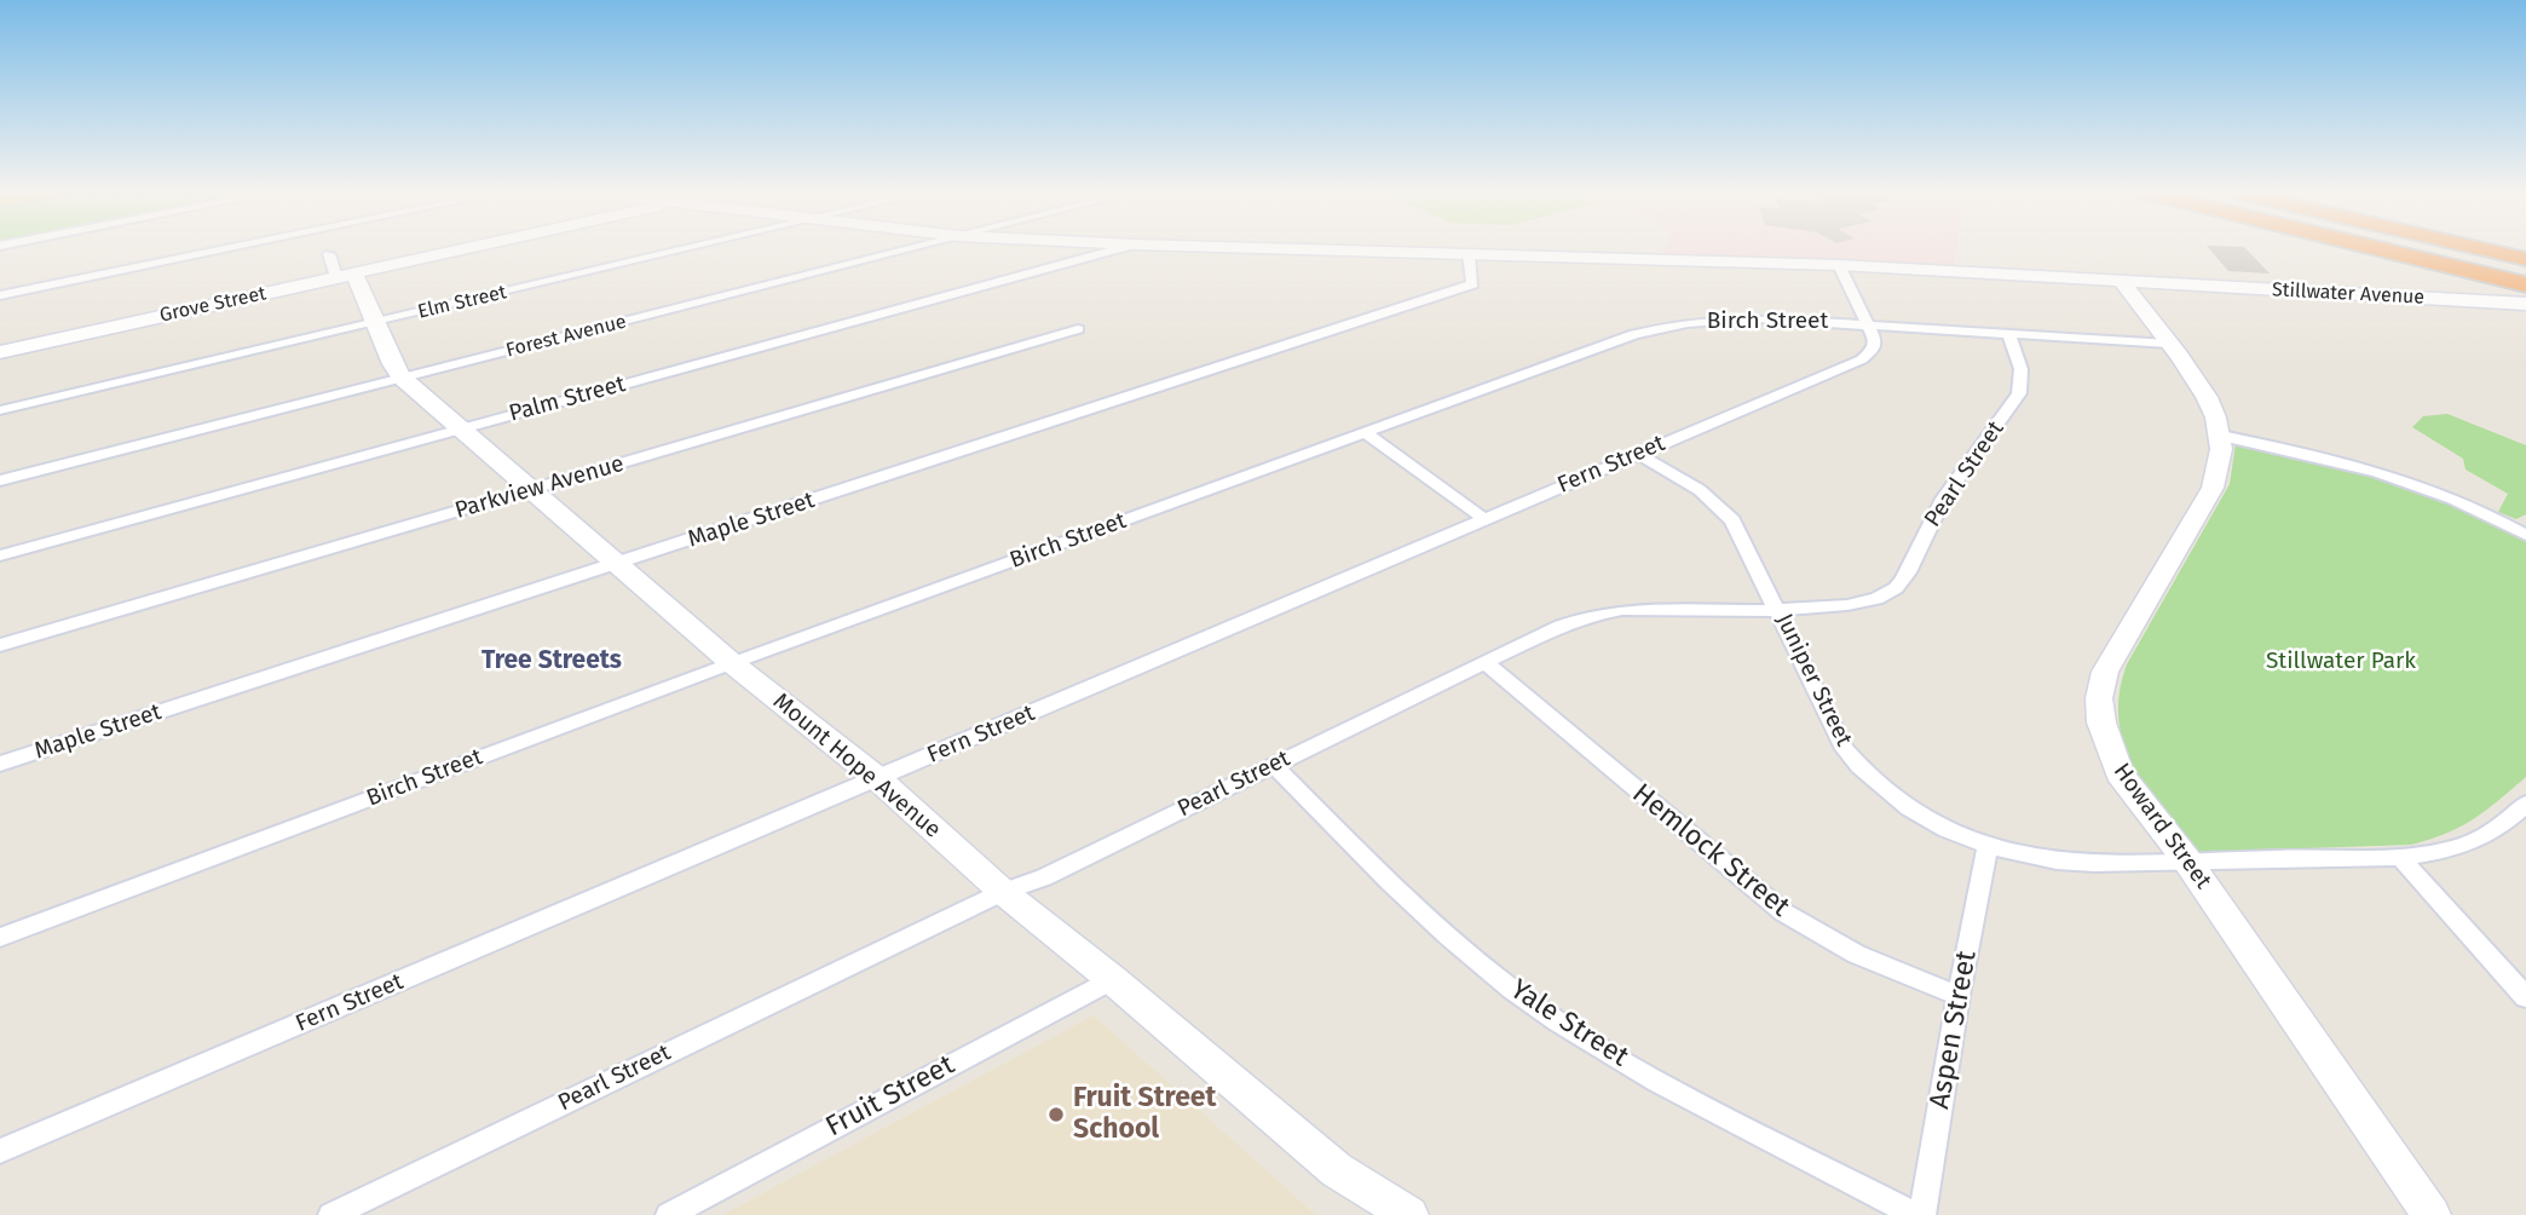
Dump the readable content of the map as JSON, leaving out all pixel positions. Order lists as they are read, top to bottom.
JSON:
{
  "streets": {
    "street": [
      "Stillwater Avenue",
      "Elm Street",
      "Grove Street",
      "Birch Street",
      "Forest Avenue",
      "Palm Street",
      "Fern Street",
      "Pearl Street",
      "Parkview Avenue",
      "Maple Street",
      "Juniper Street",
      "Mount Hope Avenue",
      "Howard Street",
      "Hemlock Street",
      "Yale Street",
      "Aspen Street",
      "Fruit Street"
    ]
  },
  "crossings": [
    ["Stillwater Avenue", "Maple Street"],
    ["Elm Street", "Mount Hope Avenue"],
    ["Grove Street", "Mount Hope Avenue"],
    ["Birch Street", "Fern Street"],
    ["Birch Street", "Pearl Street"],
    ["Birch Street", "Mount Hope Avenue"],
    ["Forest Avenue", "Mount Hope Avenue"],
    ["Palm Street", "Mount Hope Avenue"],
    ["Fern Street", "Juniper Street"],
    ["Fern Street", "Mount Hope Avenue"],
    ["Pearl Street", "Juniper Street"],
    ["Pearl Street", "Mount Hope Avenue"],
    ["Pearl Street", "Hemlock Street"],
    ["Pearl Street", "Yale Street"],
    ["Parkview Avenue", "Mount Hope Avenue"],
    ["Maple Street", "Mount Hope Avenue"],
    ["Juniper Street", "Howard Street"],
    ["Juniper Street", "Aspen Street"],
    ["Mount Hope Avenue", "Fruit Street"],
    ["Hemlock Street", "Aspen Street"]
  ],
  "districts": ["Tree Streets"],
  "parks": ["Stillwater Park"],
  "places": ["Fruit Street School"]
}
